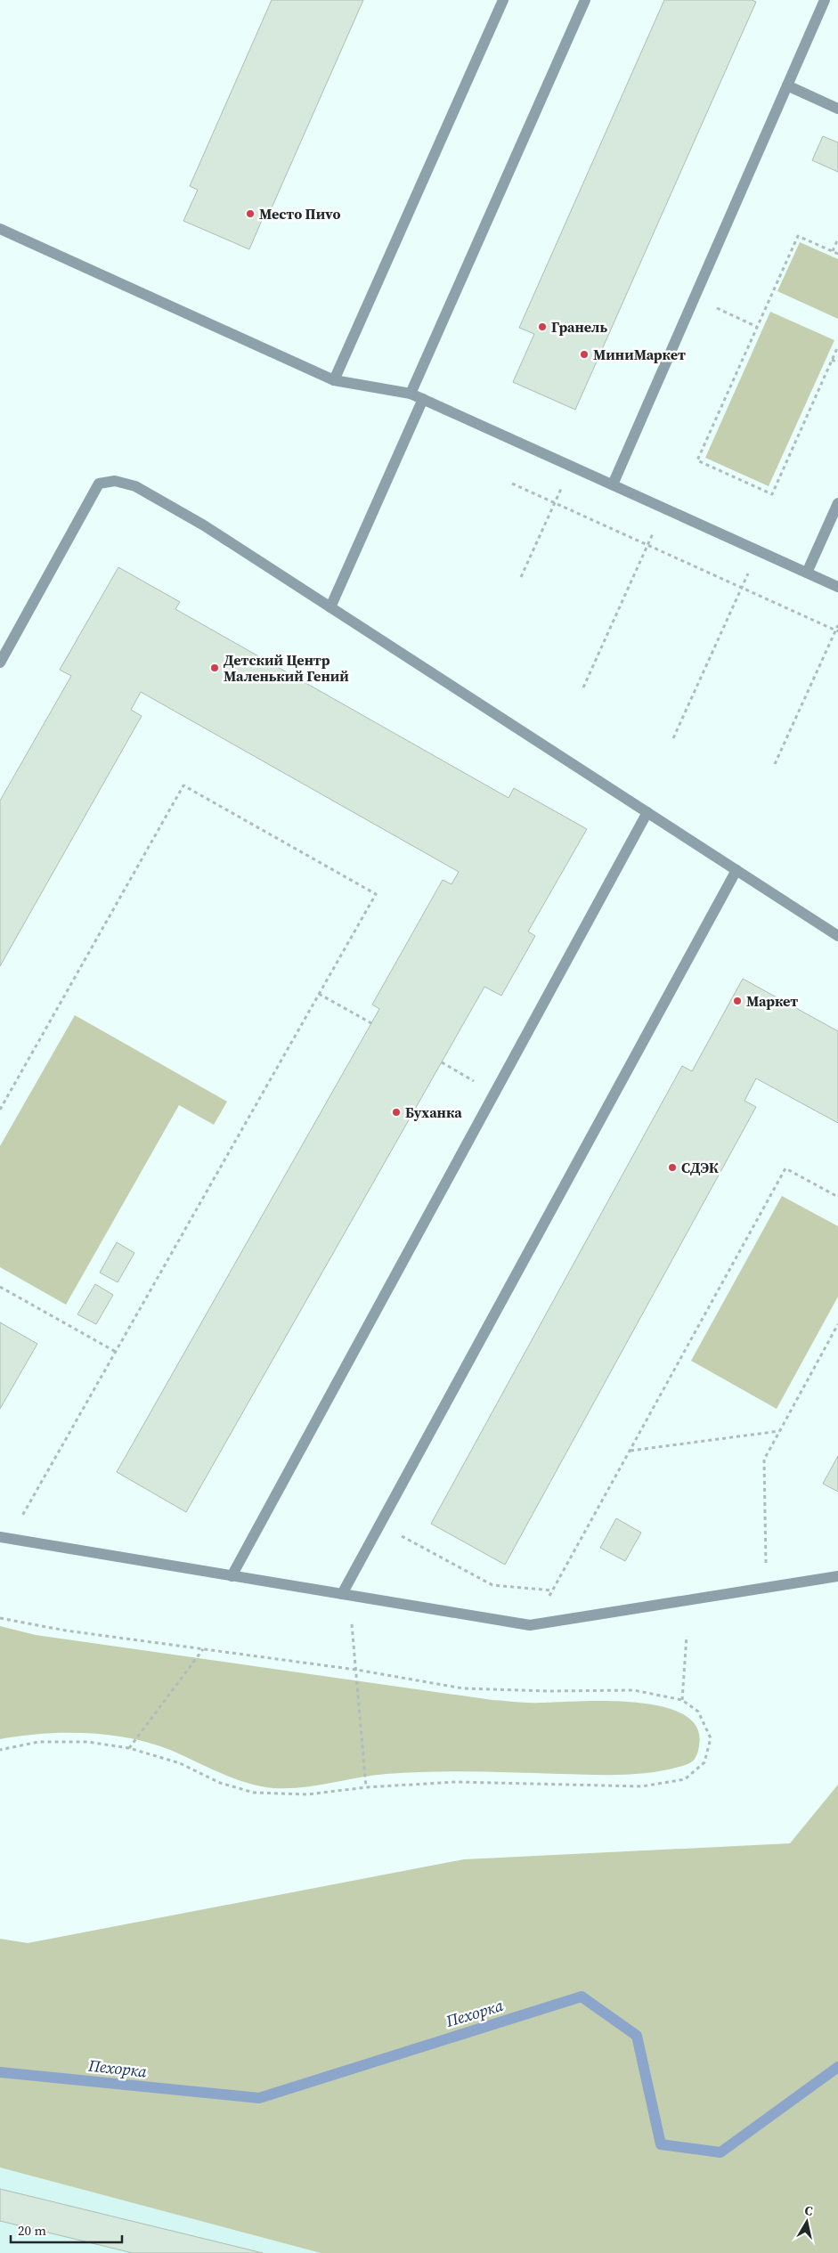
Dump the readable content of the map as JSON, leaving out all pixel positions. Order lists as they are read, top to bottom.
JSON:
{
  "water": ["Пехорка"],
  "places": [
    "Место Пиvо",
    "Гранель",
    "МиниМаркет",
    "Детский Центр Маленький Гений",
    "Маркет",
    "Буханка",
    "СДЭК"
  ],
  "scale_bar": "20 m",
  "north": "top"
}
